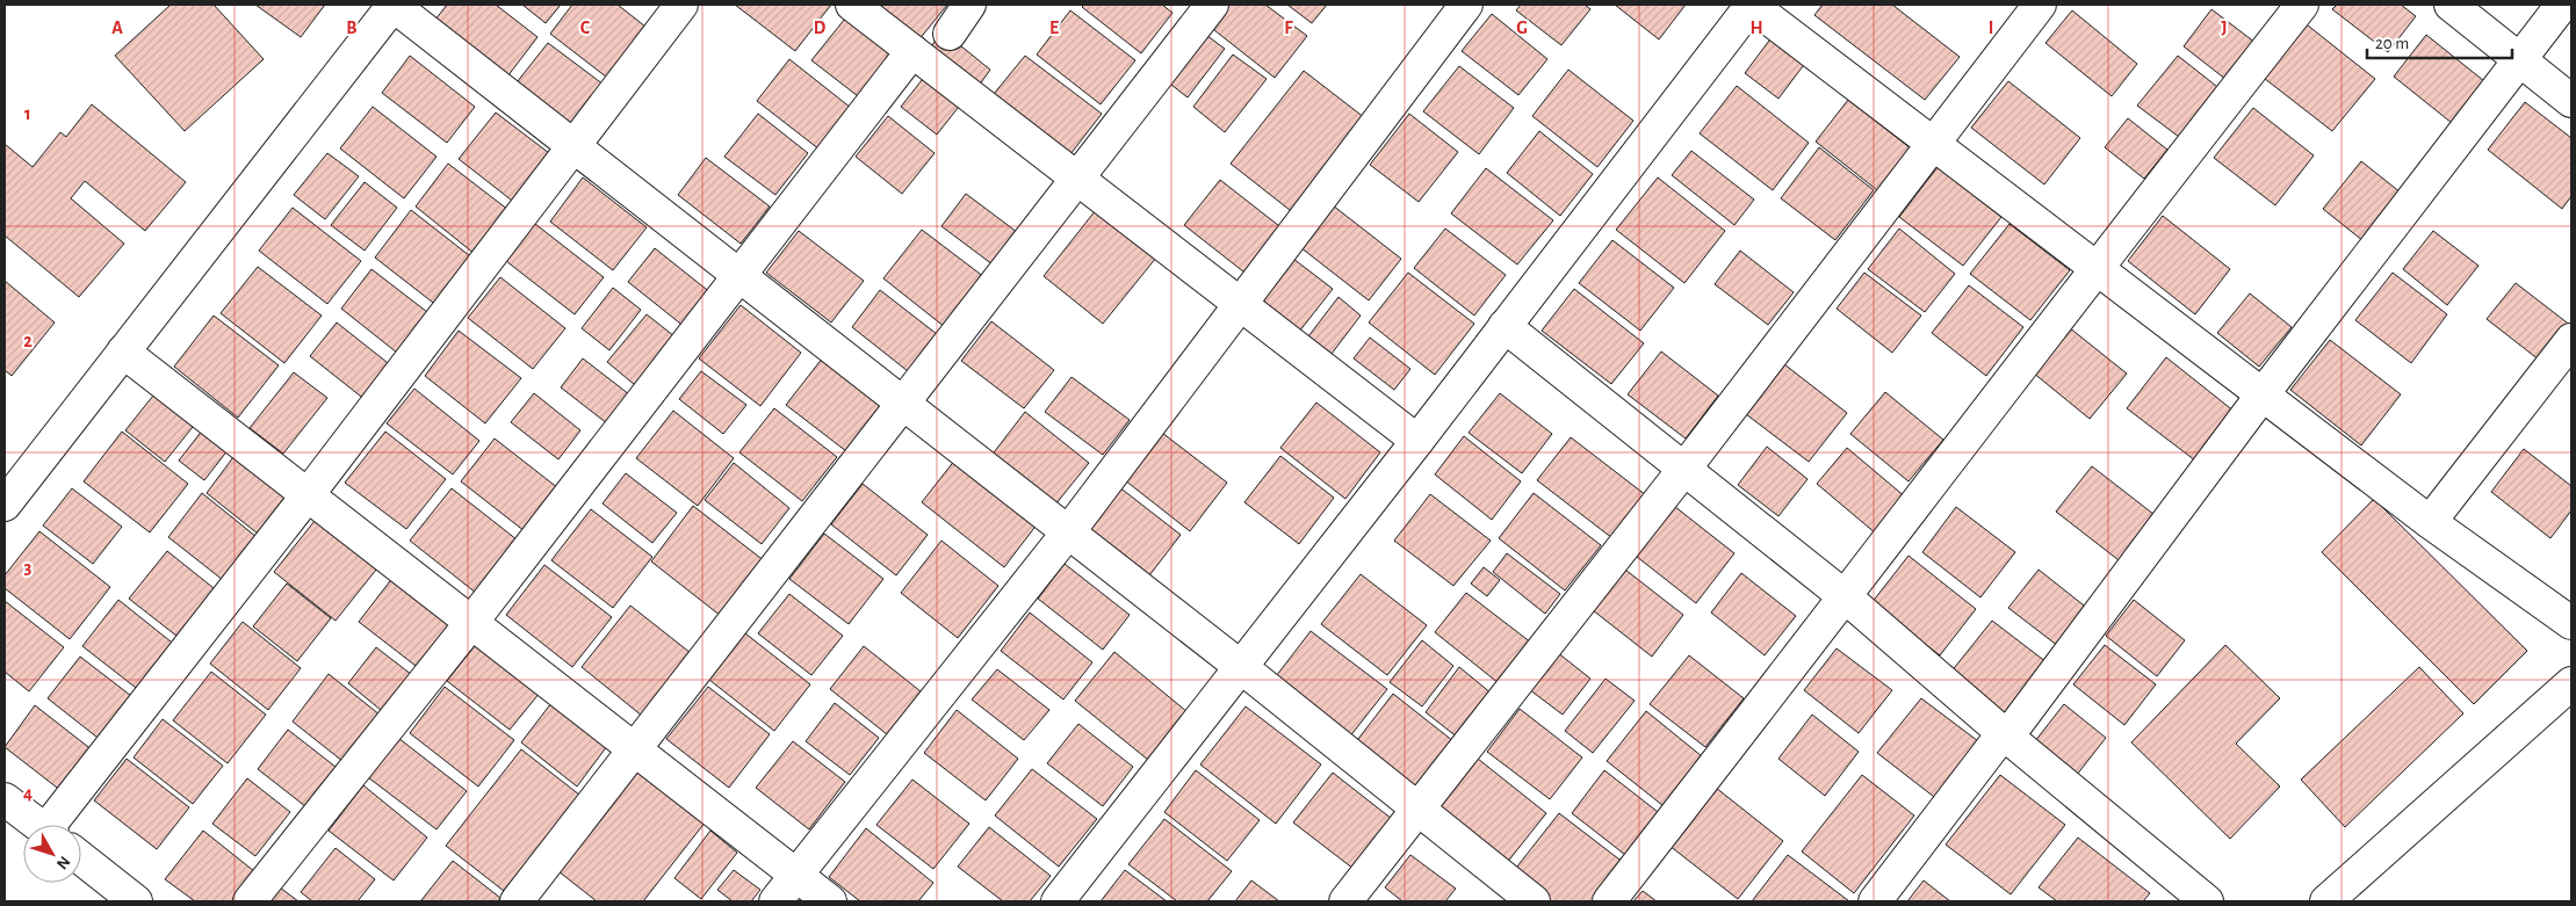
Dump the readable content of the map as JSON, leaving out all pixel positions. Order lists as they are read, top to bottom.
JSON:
{
  "scale_bar": "20 m",
  "north": "bottom right",
  "grid": {
    "columns": [
      "A",
      "B",
      "C",
      "D",
      "E",
      "F",
      "G",
      "H",
      "I",
      "J"
    ],
    "rows": [
      "1",
      "2",
      "3",
      "4"
    ]
  }
}
